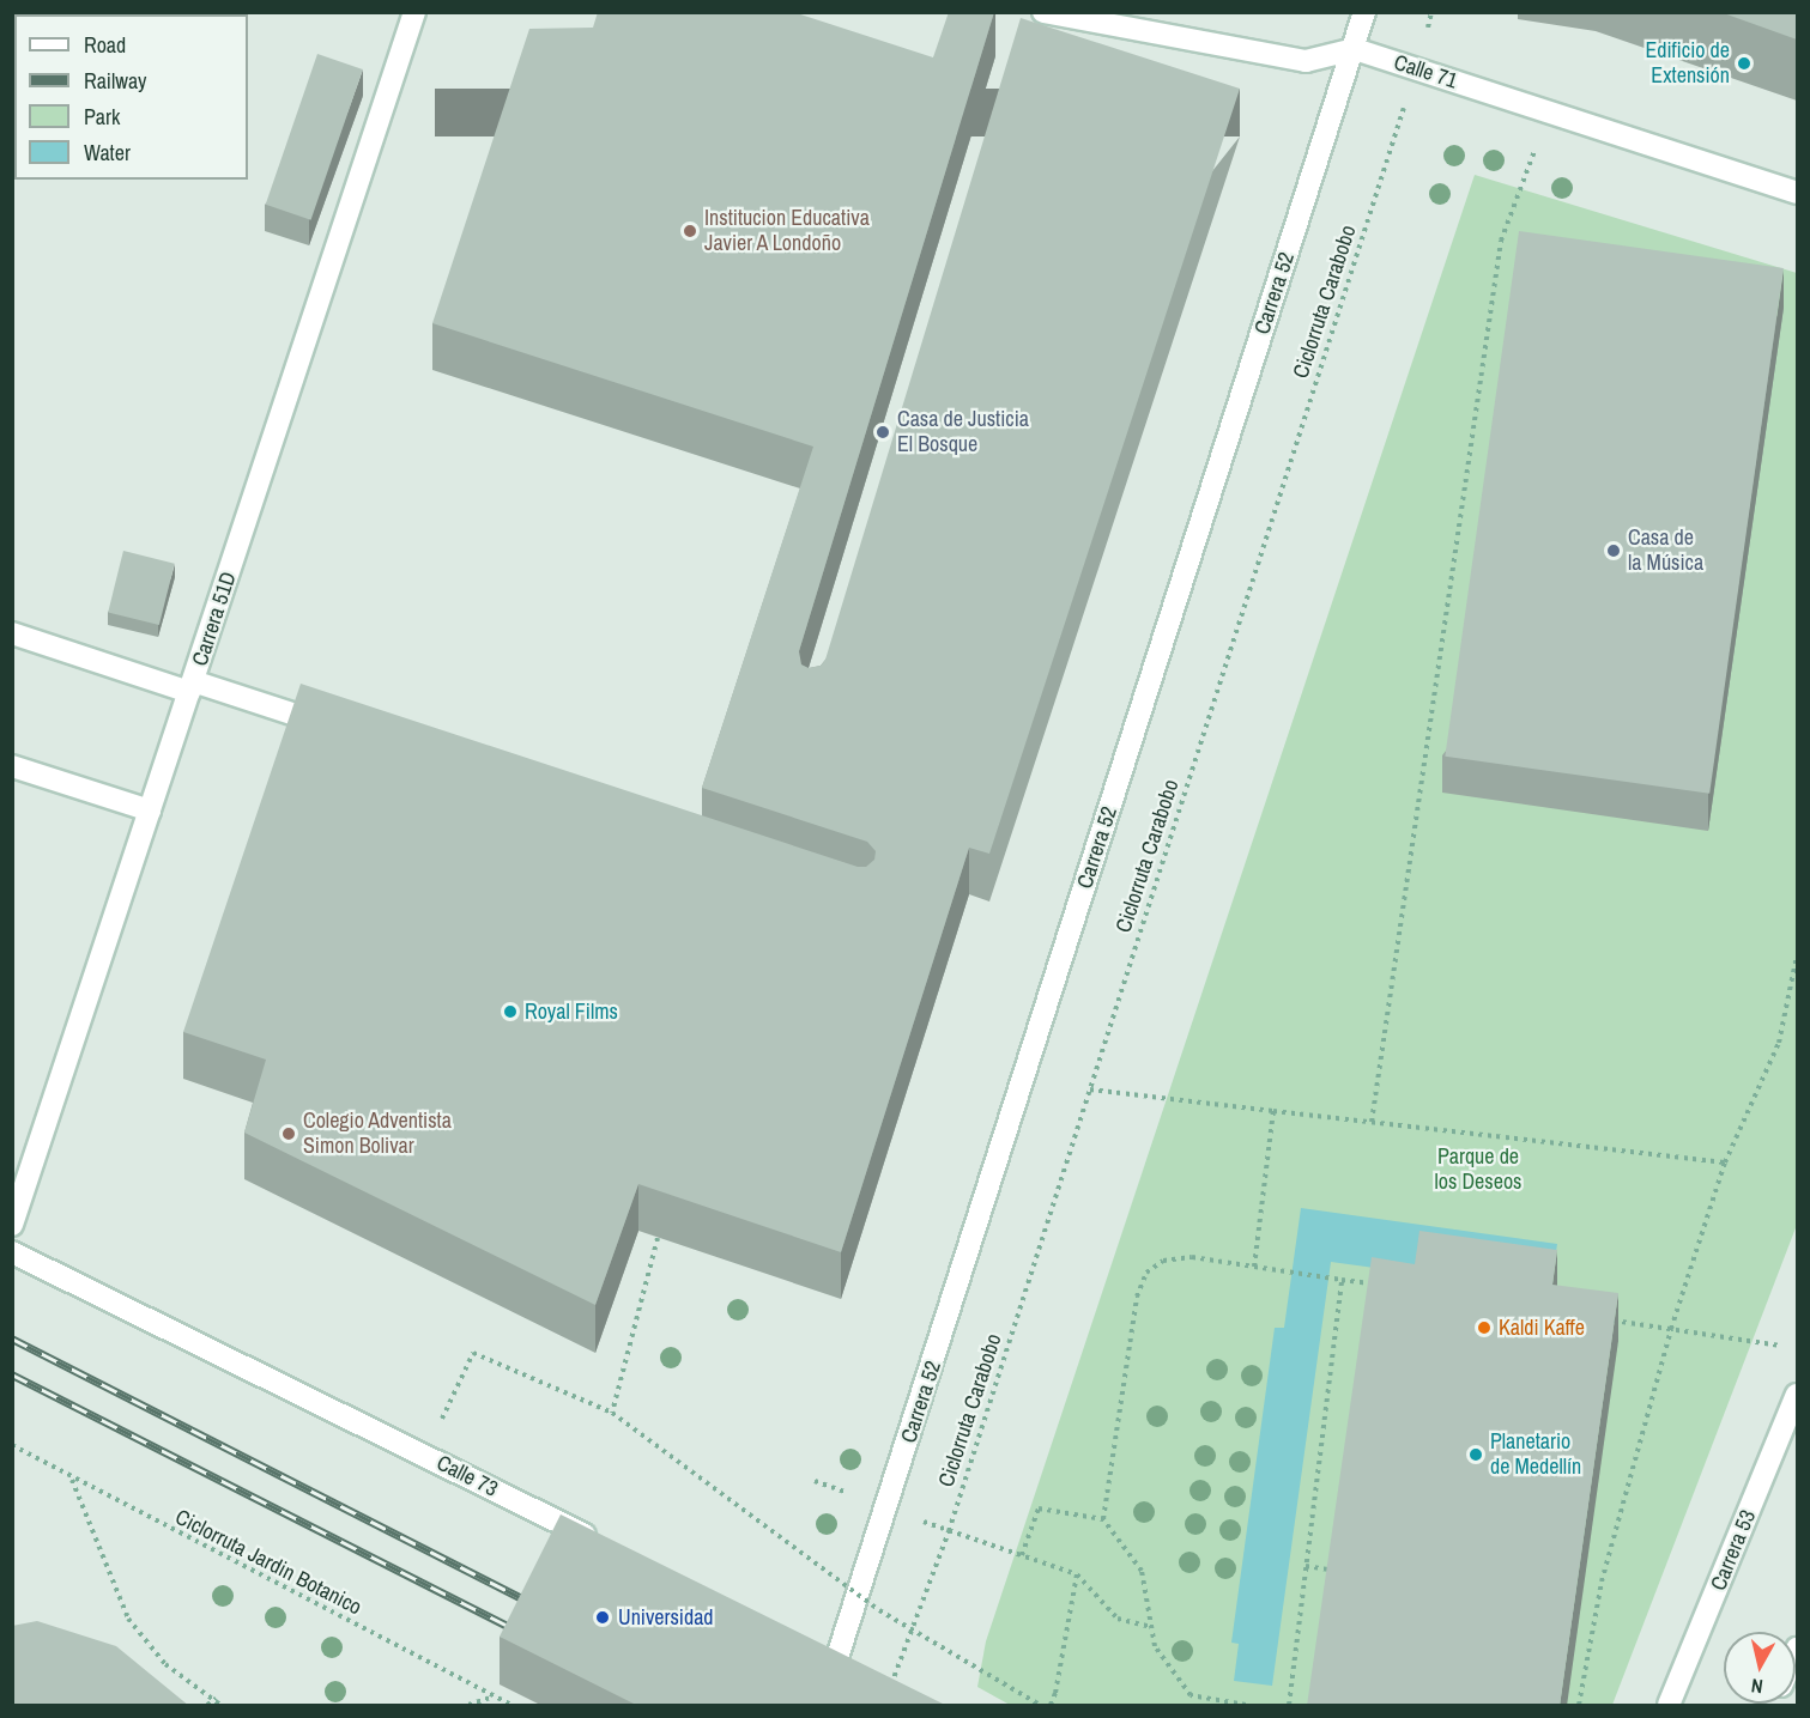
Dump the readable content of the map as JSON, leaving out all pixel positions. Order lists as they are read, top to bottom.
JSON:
{
  "streets": {
    "street": [
      "Calle 71",
      "Carrera 52",
      "Carrera 51D",
      "Calle 73",
      "Carrera 53"
    ],
    "path": ["Ciclorruta Carabobo", "Ciclorruta Jardin Botanico"]
  },
  "crossings": [
    ["Calle 71", "Carrera 52"],
    ["Calle 71", "Ciclorruta Carabobo"]
  ],
  "parks": ["Parque de los Deseos"],
  "places": [
    "Edificio de Extensión",
    "Institucion Educativa Javier A Londoño",
    "Casa de Justicia El Bosque",
    "Casa de la Música",
    "Royal Films",
    "Colegio Adventista Simon Bolivar",
    "Kaldi Kaffe",
    "Planetario de Medellín",
    "Universidad"
  ],
  "legend": [
    "Road",
    "Railway",
    "Park",
    "Water"
  ],
  "north": "bottom"
}
